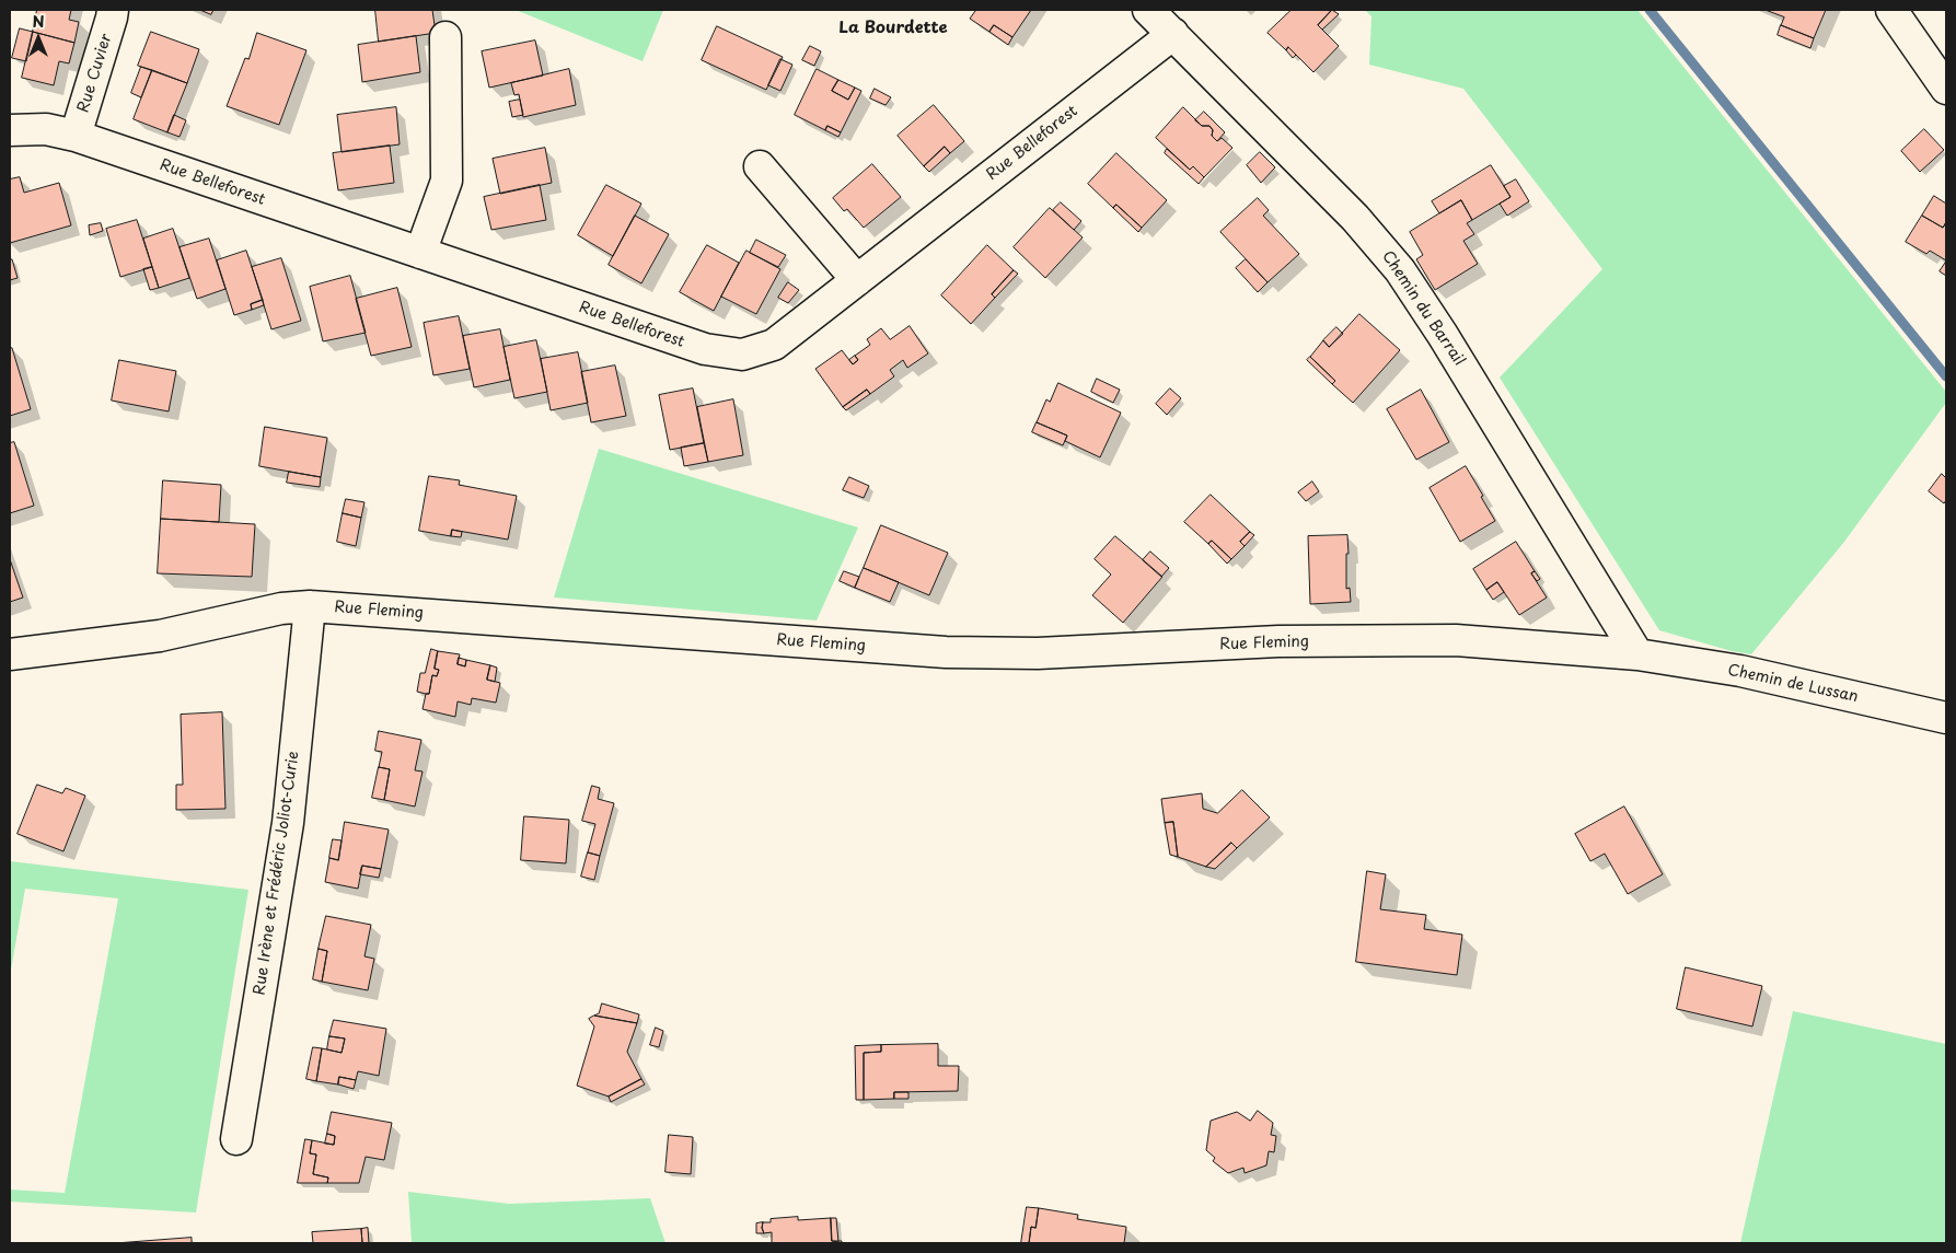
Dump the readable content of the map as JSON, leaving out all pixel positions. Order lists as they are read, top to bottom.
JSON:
{
  "streets": {
    "street": [
      "Rue Cuvier",
      "Rue Belleforest",
      "Chemin du Barrail",
      "Rue Fleming",
      "Chemin de Lussan",
      "Rue Irène et Frédéric Joliot-Curie"
    ]
  },
  "crossings": [
    ["Rue Cuvier", "Rue Belleforest"],
    ["Rue Belleforest", "Chemin du Barrail"],
    ["Chemin du Barrail", "Rue Fleming"],
    ["Chemin du Barrail", "Chemin de Lussan"],
    ["Rue Fleming", "Chemin de Lussan"],
    ["Rue Fleming", "Rue Irène et Frédéric Joliot-Curie"]
  ],
  "districts": ["La Bourdette"],
  "north": "top"
}
